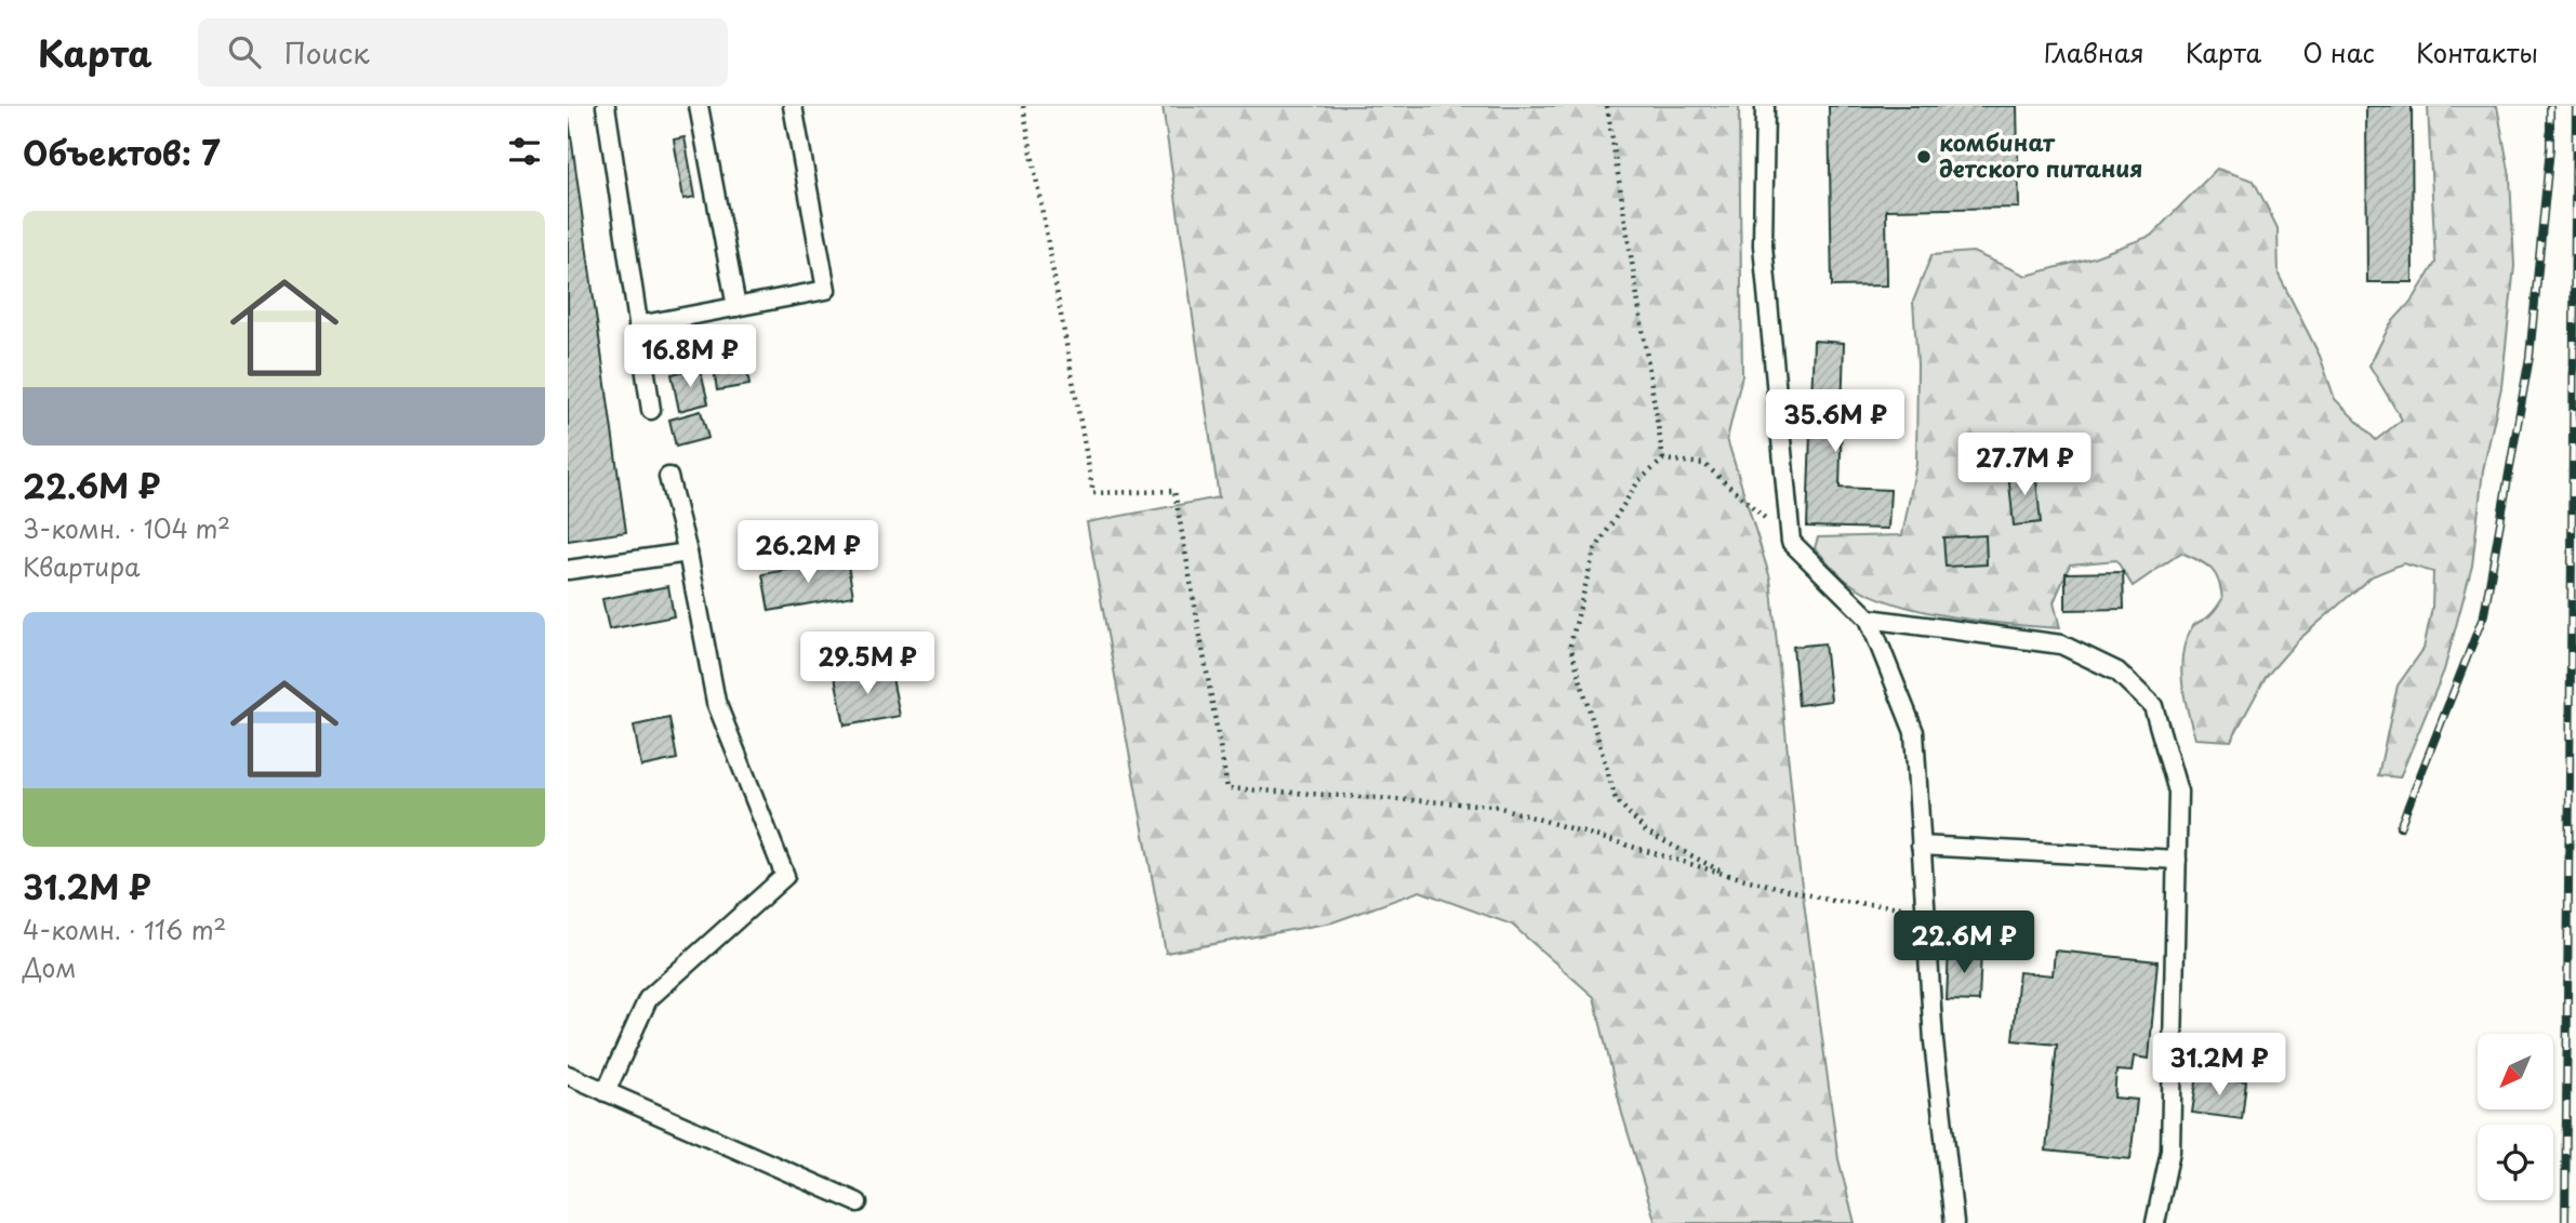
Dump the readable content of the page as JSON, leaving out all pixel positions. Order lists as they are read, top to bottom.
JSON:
{
  "places": ["комбинат детского питания"],
  "north": "bottom left",
  "page": {
    "header": "Карта",
    "search": "Поиск",
    "nav": [
      "Главная",
      "Карта",
      "О нас",
      "Контакты"
    ],
    "heading": "Объектов: 7",
    "list": [
      {
        "name": "22.6M ₽",
        "note": "3-комн. · 104 m² · Квартира"
      },
      {
        "name": "31.2M ₽",
        "note": "4-комн. · 116 m² · Дом"
      }
    ],
    "price": [
      "16.8M ₽",
      "35.6M ₽",
      "27.7M ₽",
      "26.2M ₽",
      "29.5M ₽",
      "22.6M ₽",
      "31.2M ₽"
    ]
  }
}
